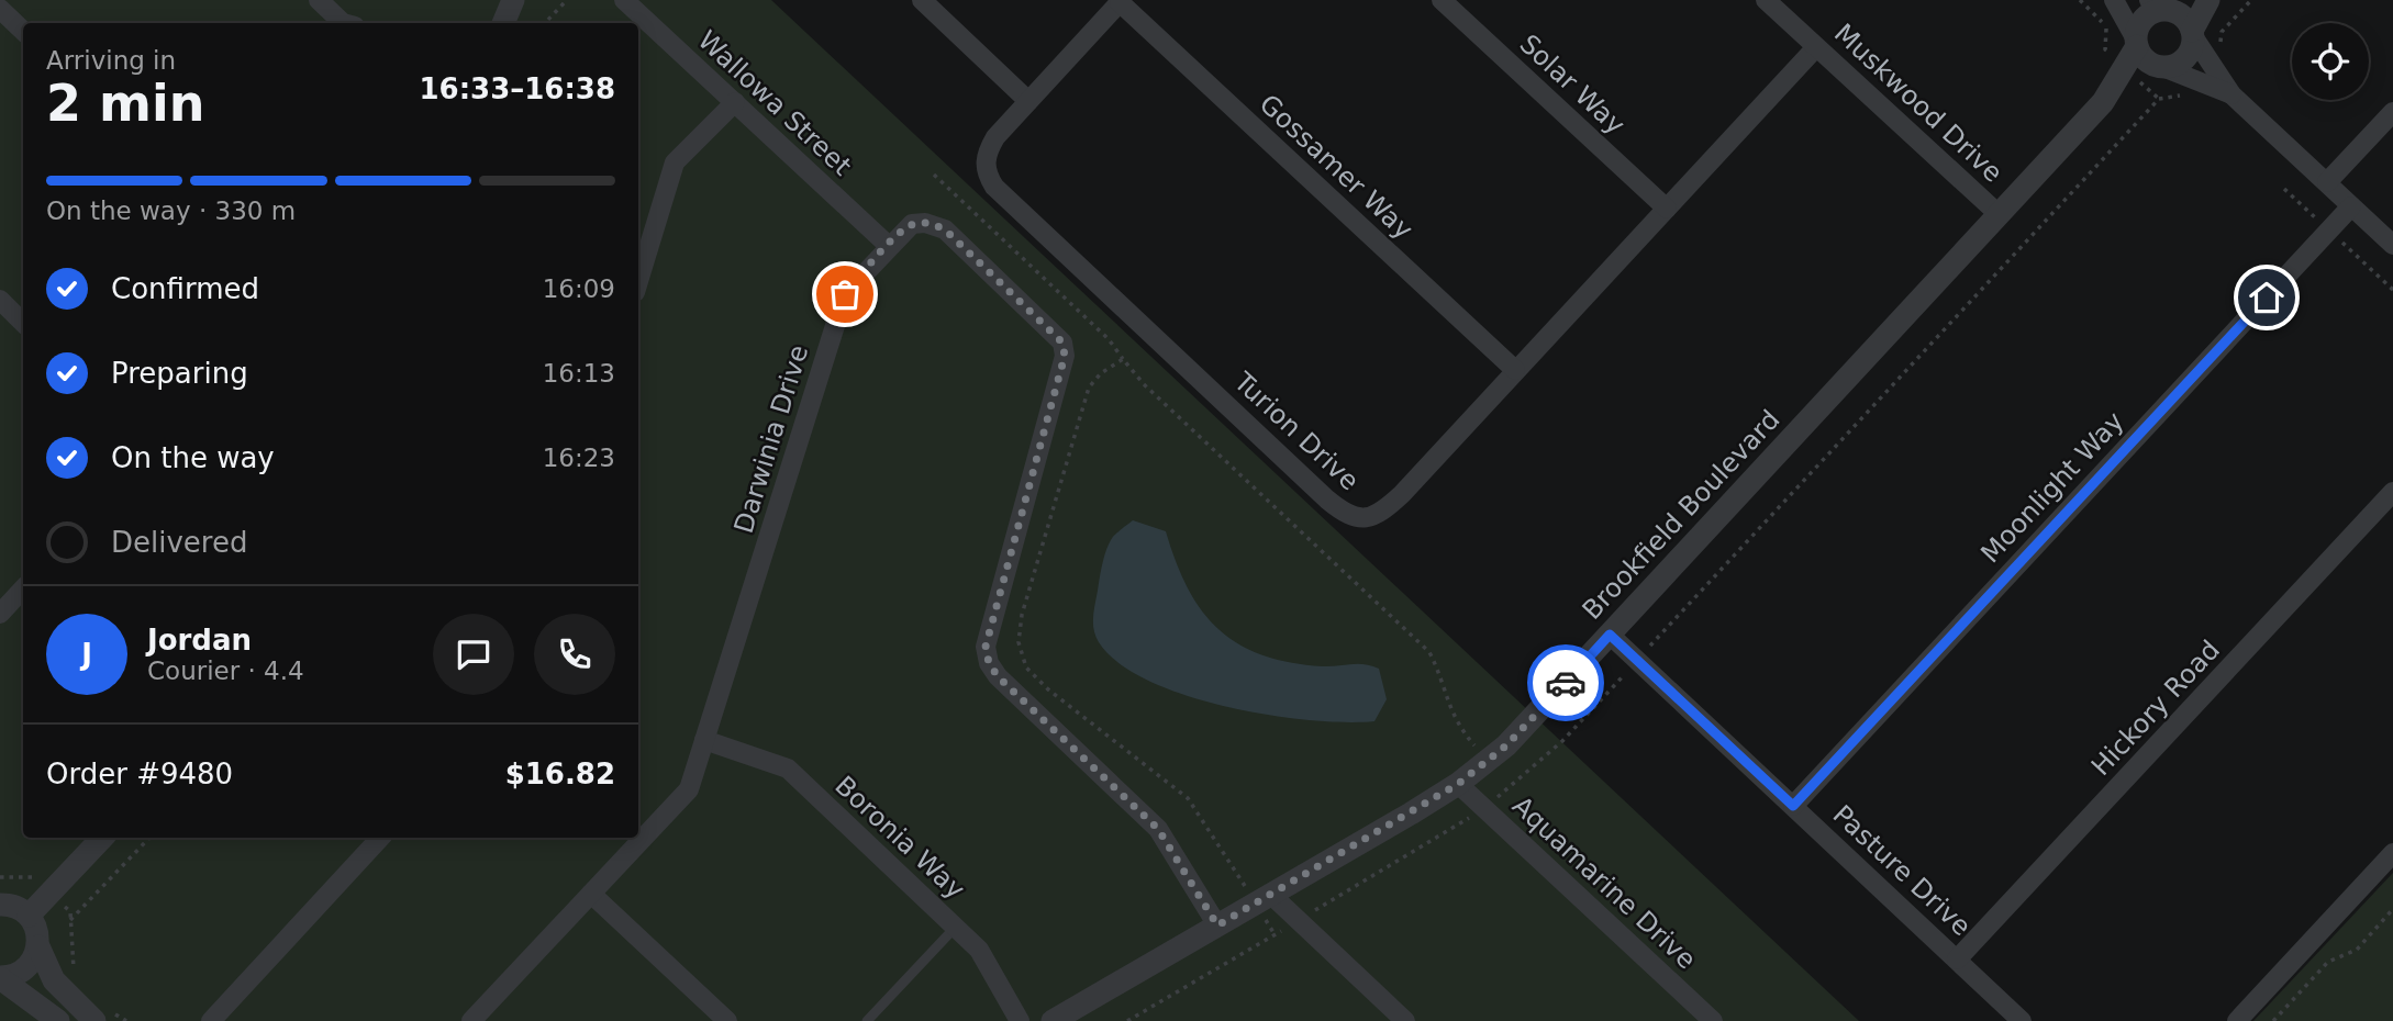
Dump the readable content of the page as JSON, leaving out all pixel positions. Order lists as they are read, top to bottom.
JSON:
{
  "streets": {
    "street": [
      "Solar Way",
      "Wallowa Street",
      "Muskwood Drive",
      "Gossamer Way",
      "Turion Drive",
      "Darwinia Drive",
      "Moonlight Way",
      "Brookfield Boulevard",
      "Hickory Road",
      "Boronia Way",
      "Pasture Drive",
      "Aquamarine Drive"
    ]
  },
  "crossings": [
    ["Solar Way", "Turion Drive"],
    ["Wallowa Street", "Darwinia Drive"],
    ["Muskwood Drive", "Turion Drive"],
    ["Muskwood Drive", "Brookfield Boulevard"],
    ["Gossamer Way", "Turion Drive"],
    ["Darwinia Drive", "Brookfield Boulevard"],
    ["Darwinia Drive", "Boronia Way"],
    ["Moonlight Way", "Pasture Drive"],
    ["Brookfield Boulevard", "Pasture Drive"],
    ["Brookfield Boulevard", "Aquamarine Drive"],
    ["Hickory Road", "Pasture Drive"]
  ],
  "page": {
    "heading": ["2 min", "Arriving in", "16:33–16:38"],
    "panel": [
      "Jordan",
      "Courier · 4.4",
      "Order #9480",
      "$16.82"
    ],
    "bar": "On the way · 330 m",
    "list": [
      ["Confirmed", "16:09"],
      ["Preparing", "16:13"],
      ["On the way", "16:23"],
      "Delivered"
    ],
    "round": "J"
  }
}
